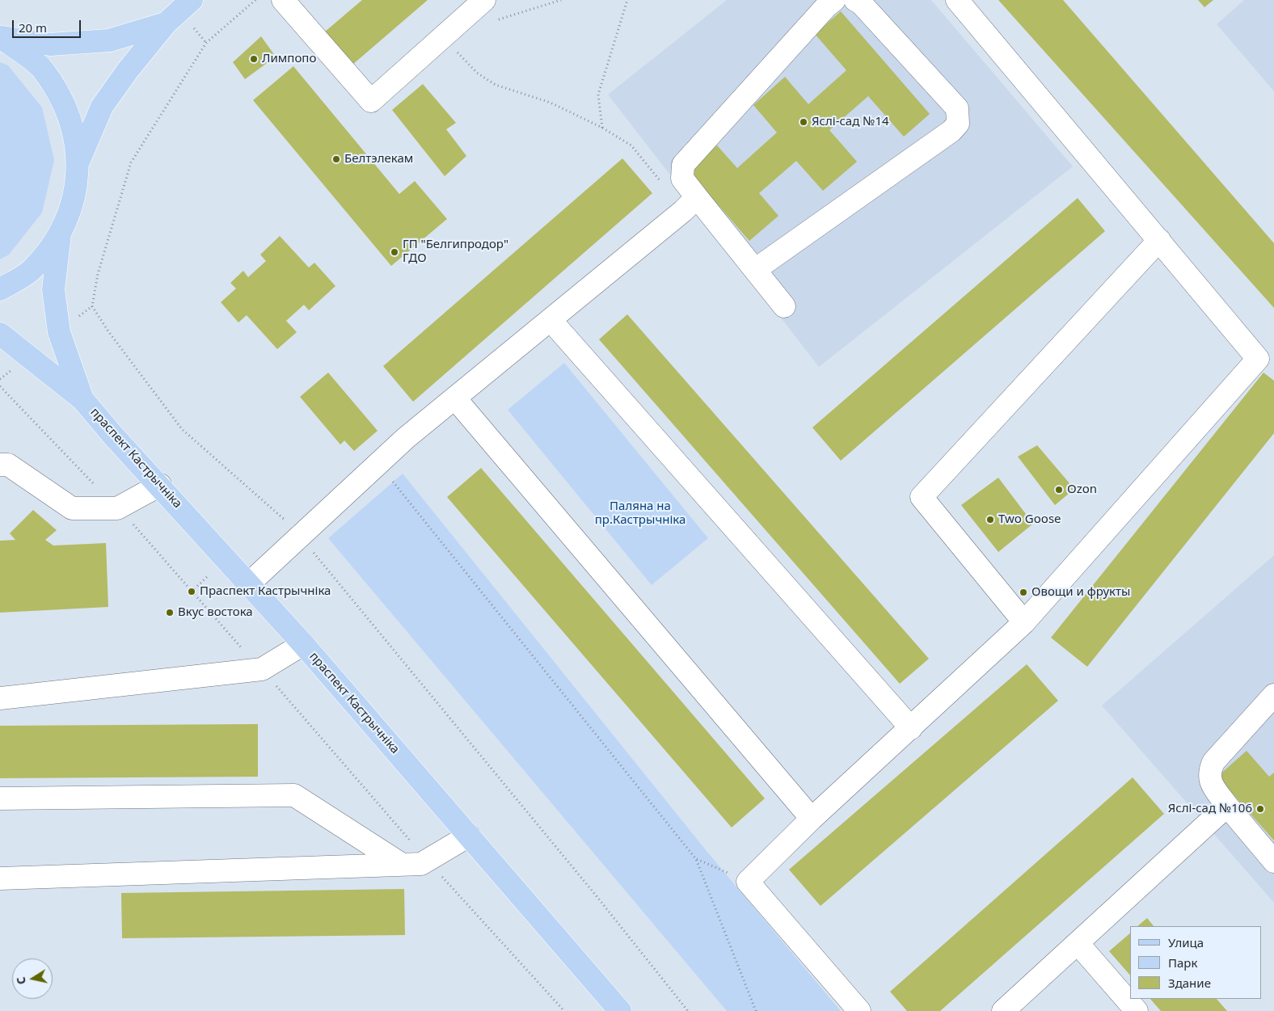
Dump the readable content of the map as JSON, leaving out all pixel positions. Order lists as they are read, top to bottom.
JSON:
{
  "streets": {
    "main road": ["праспект Кастрычніка"]
  },
  "parks": ["Паляна на пр.Кастрычніка"],
  "places": [
    "Лимпопо",
    "Яслі-сад №14",
    "Белтэлекам",
    "ГП \"Белгипродор\" ГДО",
    "Ozon",
    "Two Goose",
    "Праспект Кастрычніка",
    "Овощи и фрукты",
    "Вкус востока",
    "Яслі-сад №106"
  ],
  "legend": ["Улица", "Парк", "Здание"],
  "scale_bar": "20 m",
  "north": "left"
}
